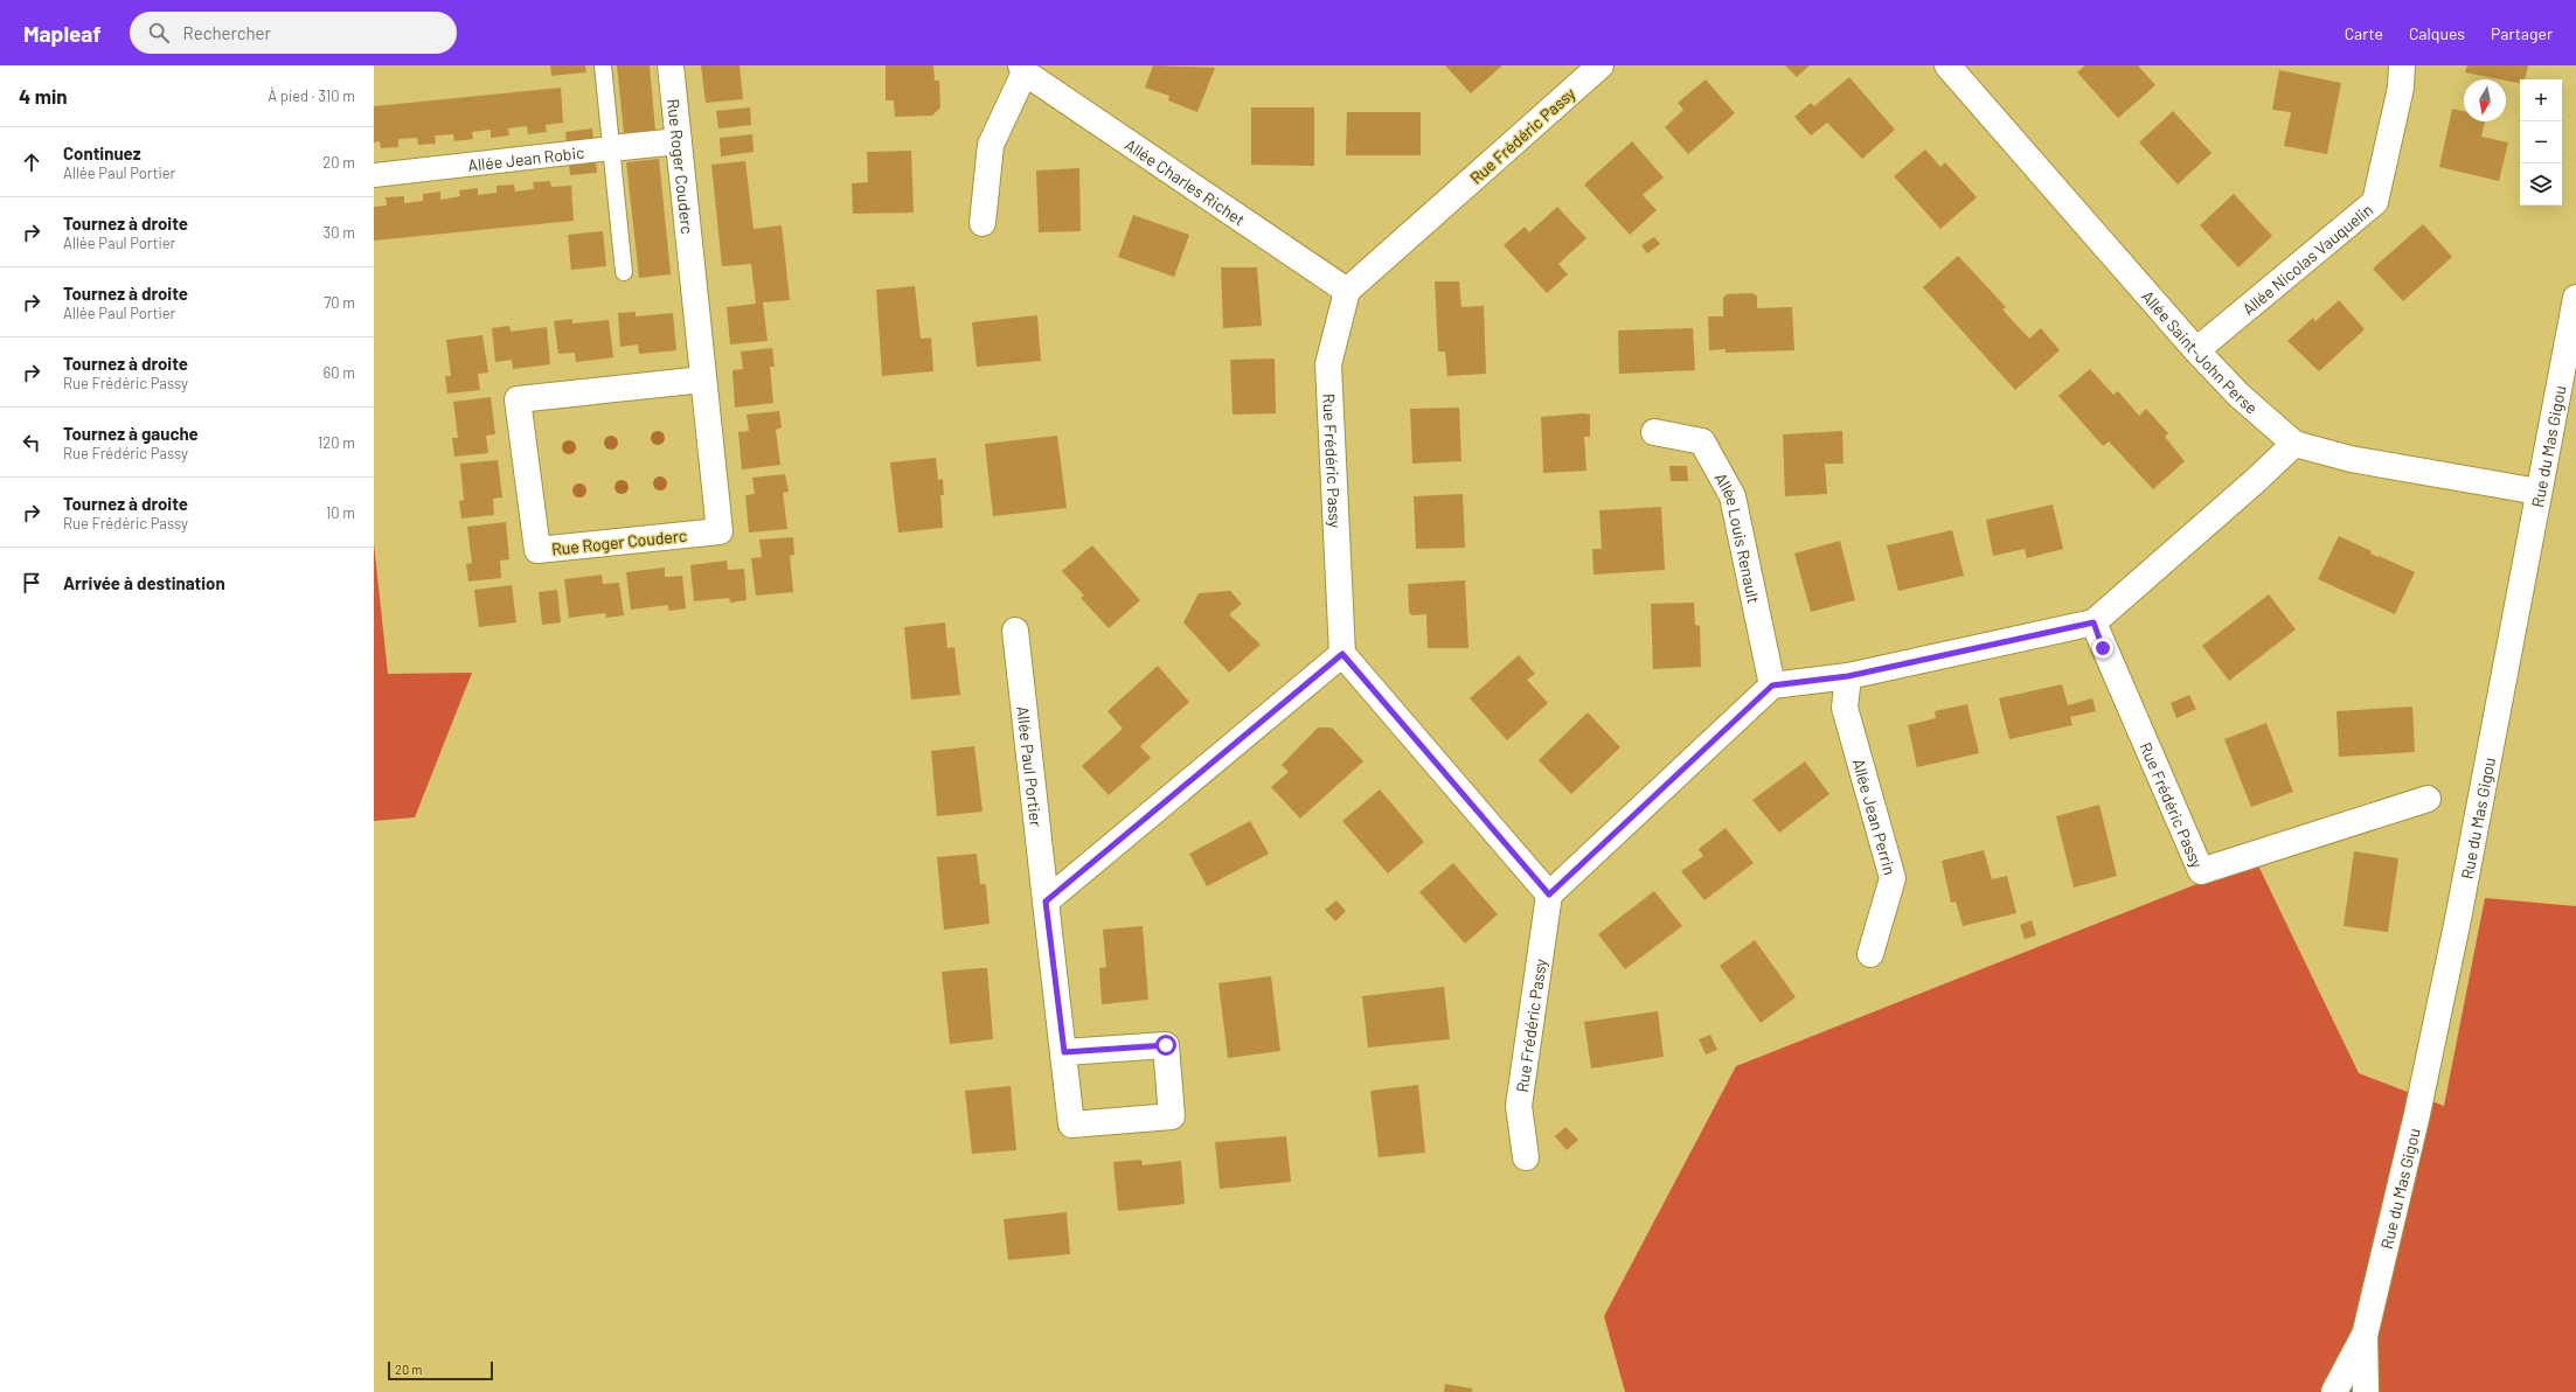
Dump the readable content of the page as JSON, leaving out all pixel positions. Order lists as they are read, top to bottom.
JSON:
{
  "streets": {
    "street": [
      "Rue Frédéric Passy",
      "Allée Jean Robic",
      "Rue Roger Couderc",
      "Allée Charles Richet",
      "Allée Nicolas Vauquelin",
      "Allée Saint-John Perse",
      "Rue du Mas Gigou",
      "Allée Louis Renault",
      "Allée Paul Portier",
      "Allée Jean Perrin"
    ]
  },
  "crossings": [
    ["Rue Frédéric Passy", "Allée Charles Richet"],
    ["Allée Jean Robic", "Rue Roger Couderc"],
    ["Allée Nicolas Vauquelin", "Allée Saint-John Perse"],
    ["Allée Saint-John Perse", "Rue du Mas Gigou"]
  ],
  "scale_bar": "20 m",
  "north": "bottom",
  "page": {
    "header": "Mapleaf",
    "search": "Rechercher",
    "nav": ["Carte", "Calques", "Partager"],
    "heading": ["4 min", "À pied · 310 m"],
    "map_buttons": ["+", "−"],
    "list": [
      ["Continuez", "Allée Paul Portier", "20 m"],
      ["Tournez à droite", "Allée Paul Portier", "30 m"],
      ["Tournez à droite", "Allée Paul Portier", "70 m"],
      ["Tournez à droite", "Rue Frédéric Passy", "60 m"],
      ["Tournez à gauche", "Rue Frédéric Passy", "120 m"],
      ["Tournez à droite", "Rue Frédéric Passy", "10 m"],
      "Arrivée à destination"
    ],
    "scale": "20 m"
  }
}
